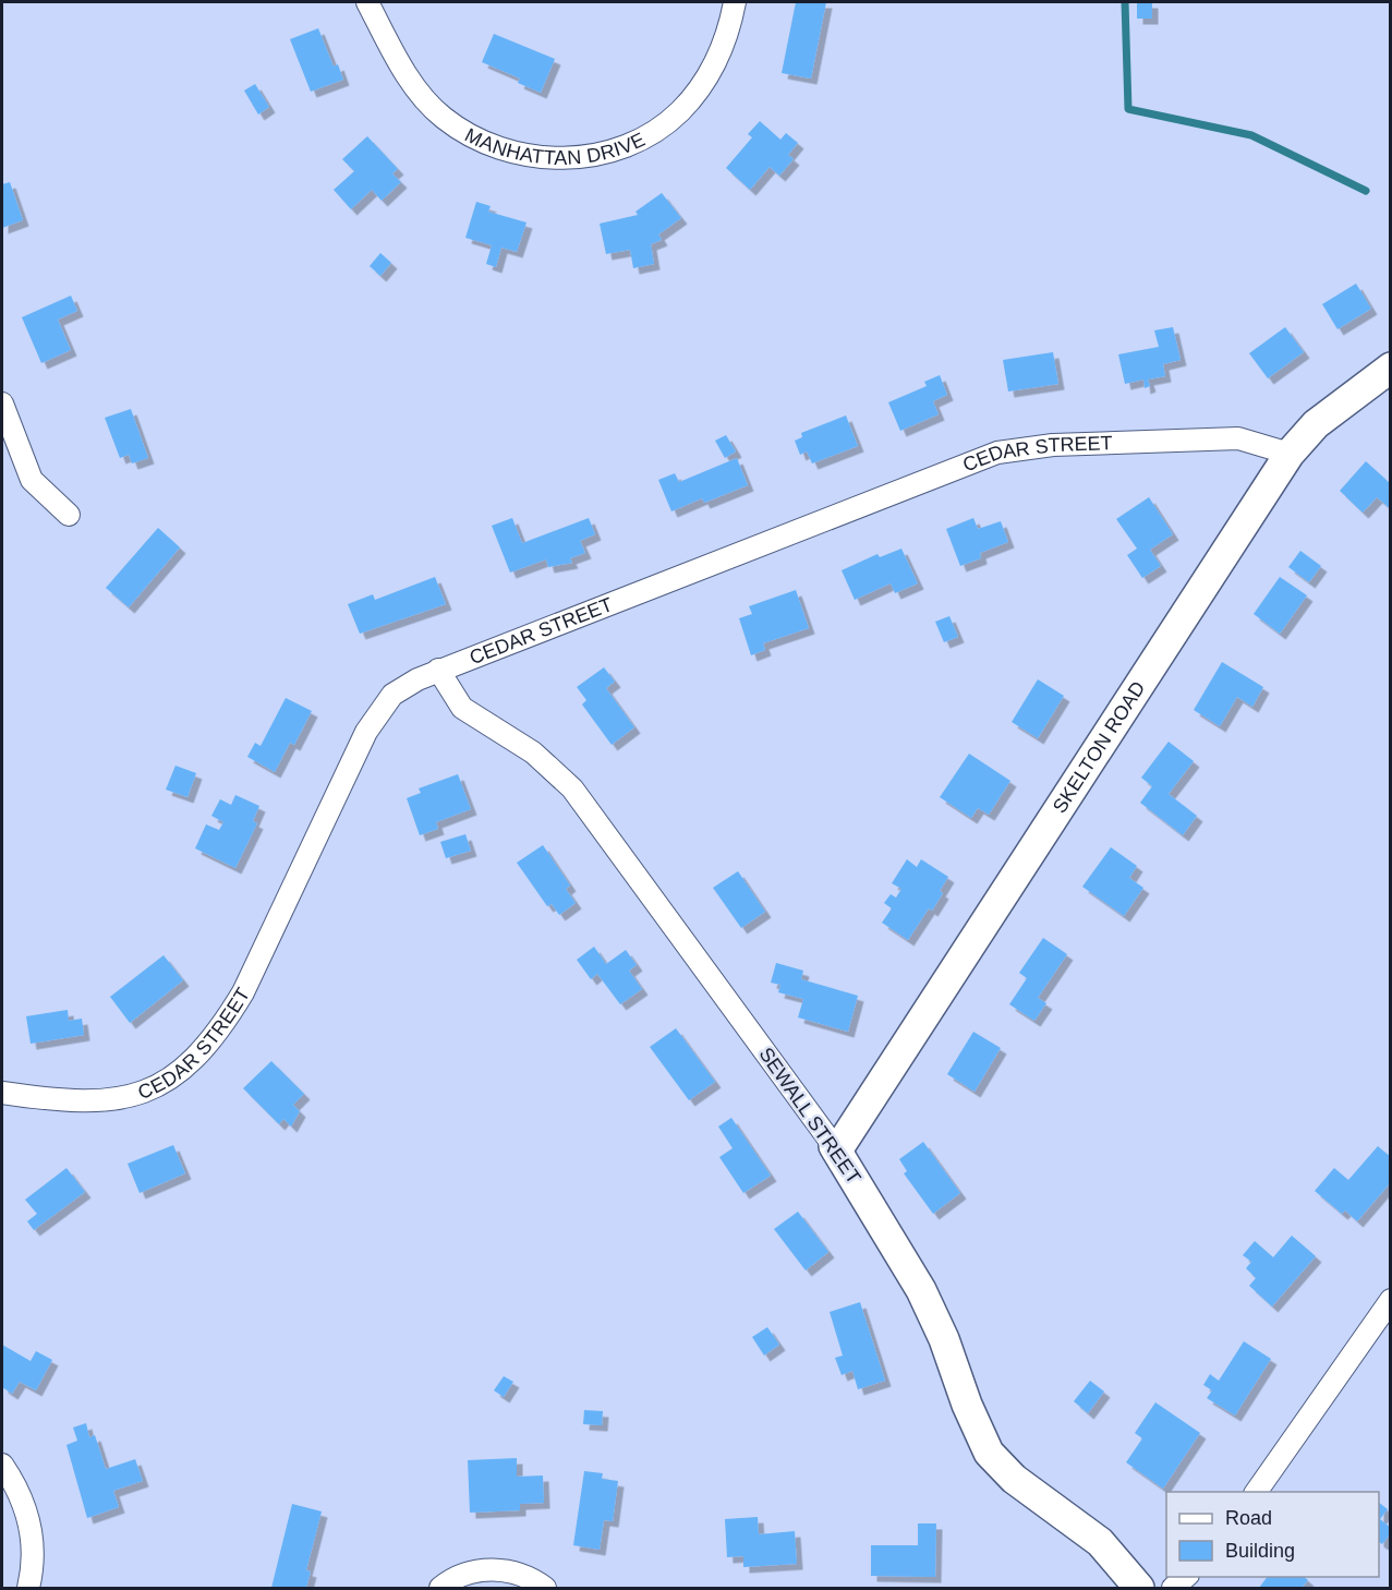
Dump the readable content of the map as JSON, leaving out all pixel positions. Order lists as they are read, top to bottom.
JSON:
{
  "streets": {
    "street": [
      "MANHATTAN DRIVE",
      "CEDAR STREET",
      "SKELTON ROAD",
      "SEWALL STREET"
    ]
  },
  "crossings": [
    ["CEDAR STREET", "SKELTON ROAD"],
    ["CEDAR STREET", "SEWALL STREET"],
    ["SKELTON ROAD", "SEWALL STREET"]
  ],
  "legend": ["Road", "Building"]
}
